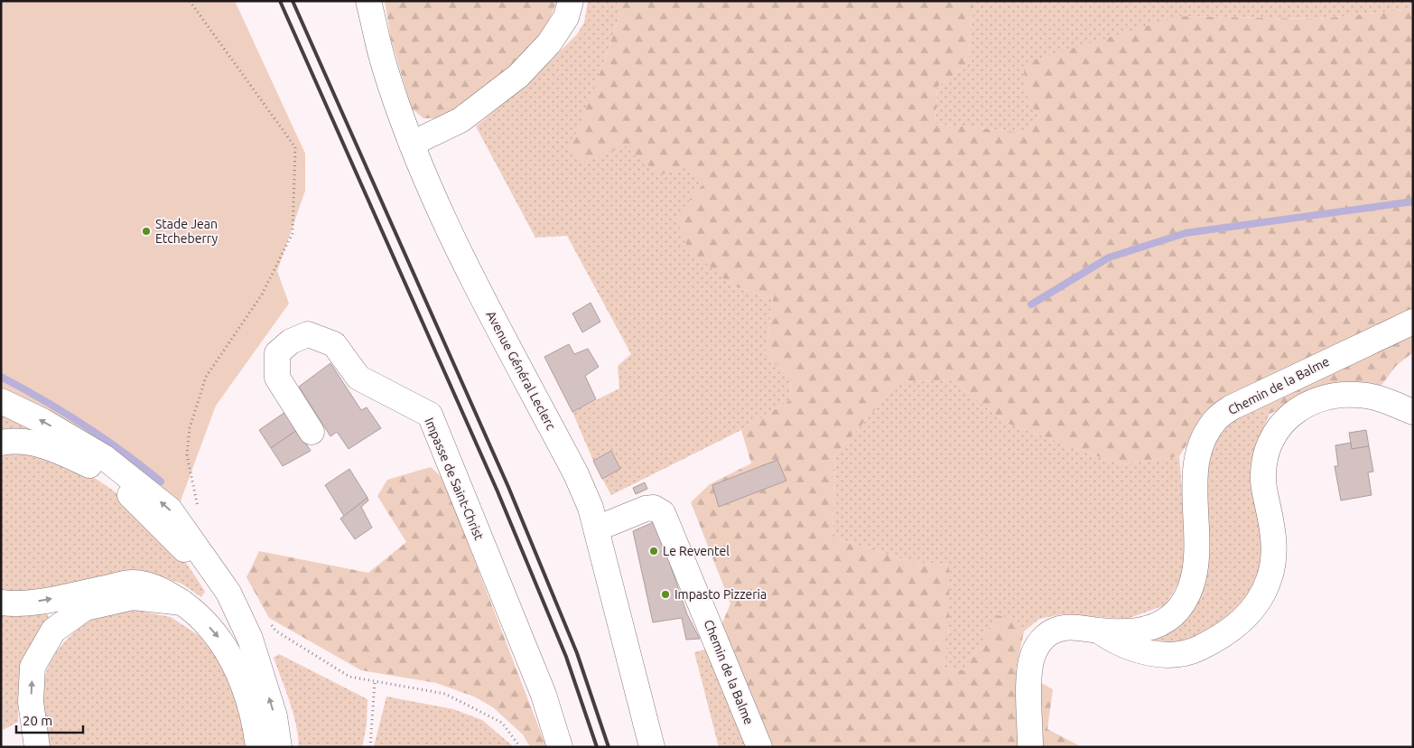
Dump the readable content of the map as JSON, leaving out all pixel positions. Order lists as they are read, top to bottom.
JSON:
{
  "streets": {
    "main road": ["Avenue Général Leclerc", "Chemin de la Balme", "Impasse de Saint-Christ"]
  },
  "crossings": [
    ["Avenue Général Leclerc", "Chemin de la Balme"]
  ],
  "places": ["Stade Jean Etcheberry", "Le Reventel", "Impasto Pizzeria"],
  "scale_bar": "20 m"
}
